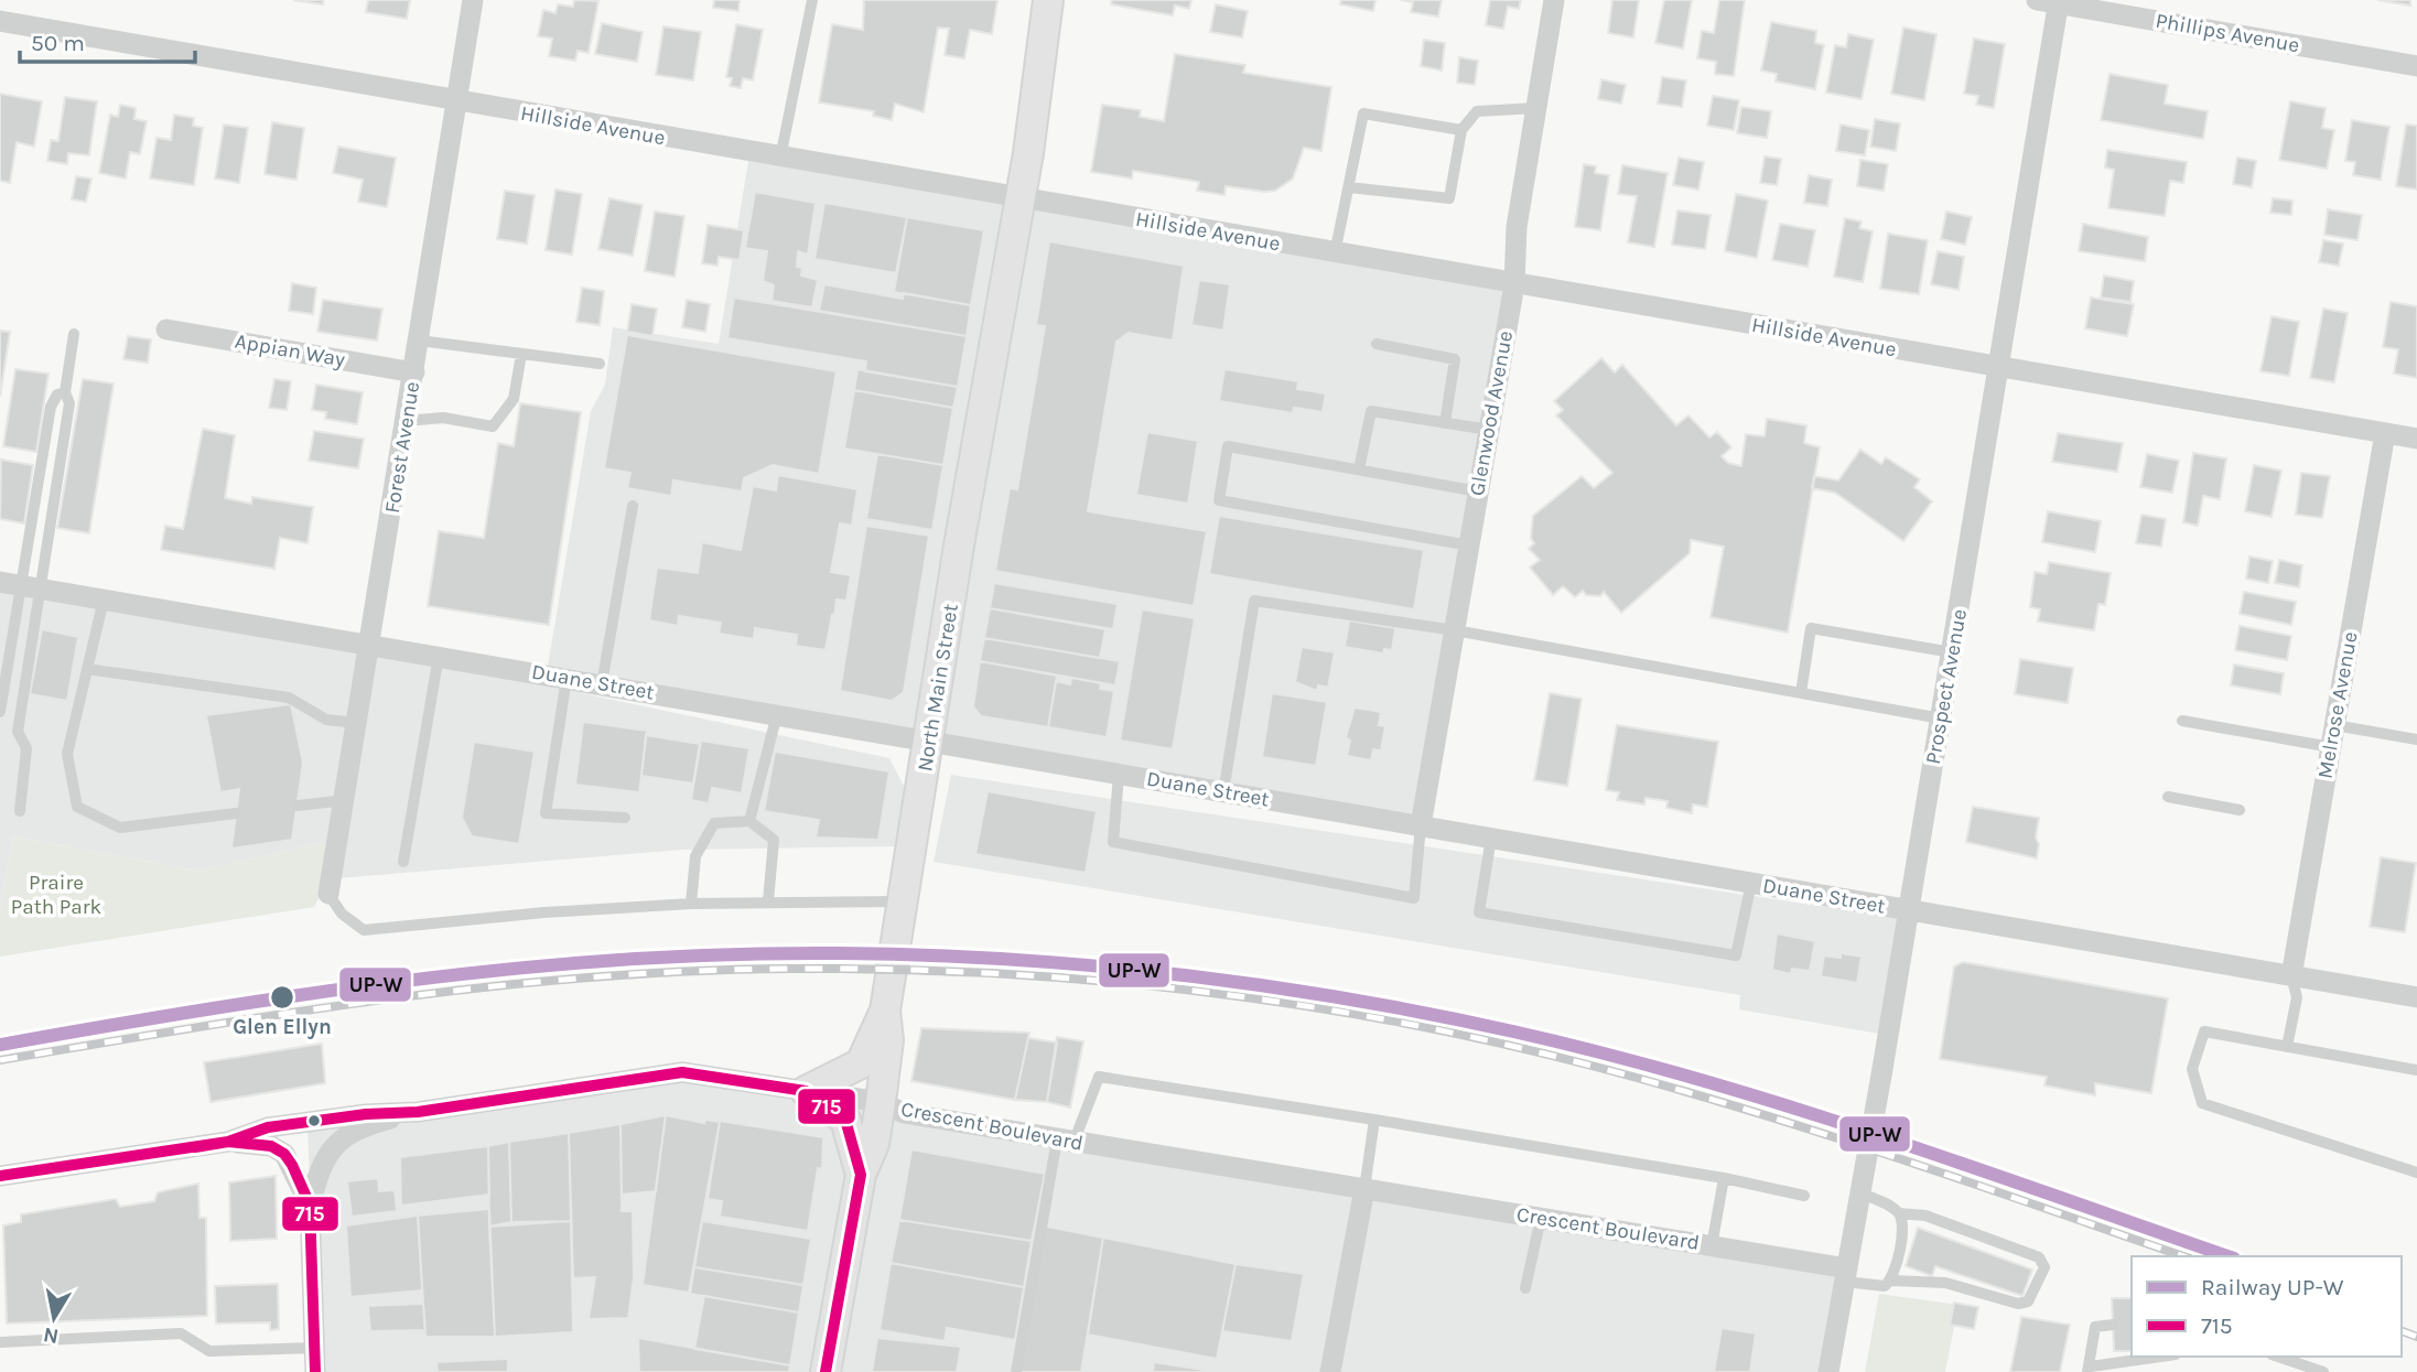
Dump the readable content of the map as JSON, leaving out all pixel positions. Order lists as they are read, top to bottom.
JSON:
{
  "streets": {
    "street": [
      "Phillips Avenue",
      "Hillside Avenue",
      "Appian Way",
      "Glenwood Avenue",
      "Forest Avenue",
      "Duane Street",
      "Prospect Avenue",
      "North Main Street",
      "Melrose Avenue",
      "Crescent Boulevard"
    ]
  },
  "crossings": [
    ["Phillips Avenue", "Prospect Avenue"],
    ["Hillside Avenue", "Glenwood Avenue"],
    ["Hillside Avenue", "Forest Avenue"],
    ["Hillside Avenue", "Prospect Avenue"],
    ["Hillside Avenue", "North Main Street"],
    ["Hillside Avenue", "Melrose Avenue"],
    ["Appian Way", "Forest Avenue"],
    ["Glenwood Avenue", "Duane Street"],
    ["Forest Avenue", "Duane Street"],
    ["Duane Street", "Prospect Avenue"],
    ["Duane Street", "North Main Street"],
    ["Duane Street", "Melrose Avenue"],
    ["Prospect Avenue", "Crescent Boulevard"],
    ["North Main Street", "Crescent Boulevard"]
  ],
  "parks": ["Praire Path Park"],
  "places": ["Glen Ellyn"],
  "lines": ["rail line UP-W", "transit line 715"],
  "legend": ["Railway UP-W", "715"],
  "scale_bar": "50 m",
  "north": "bottom"
}
